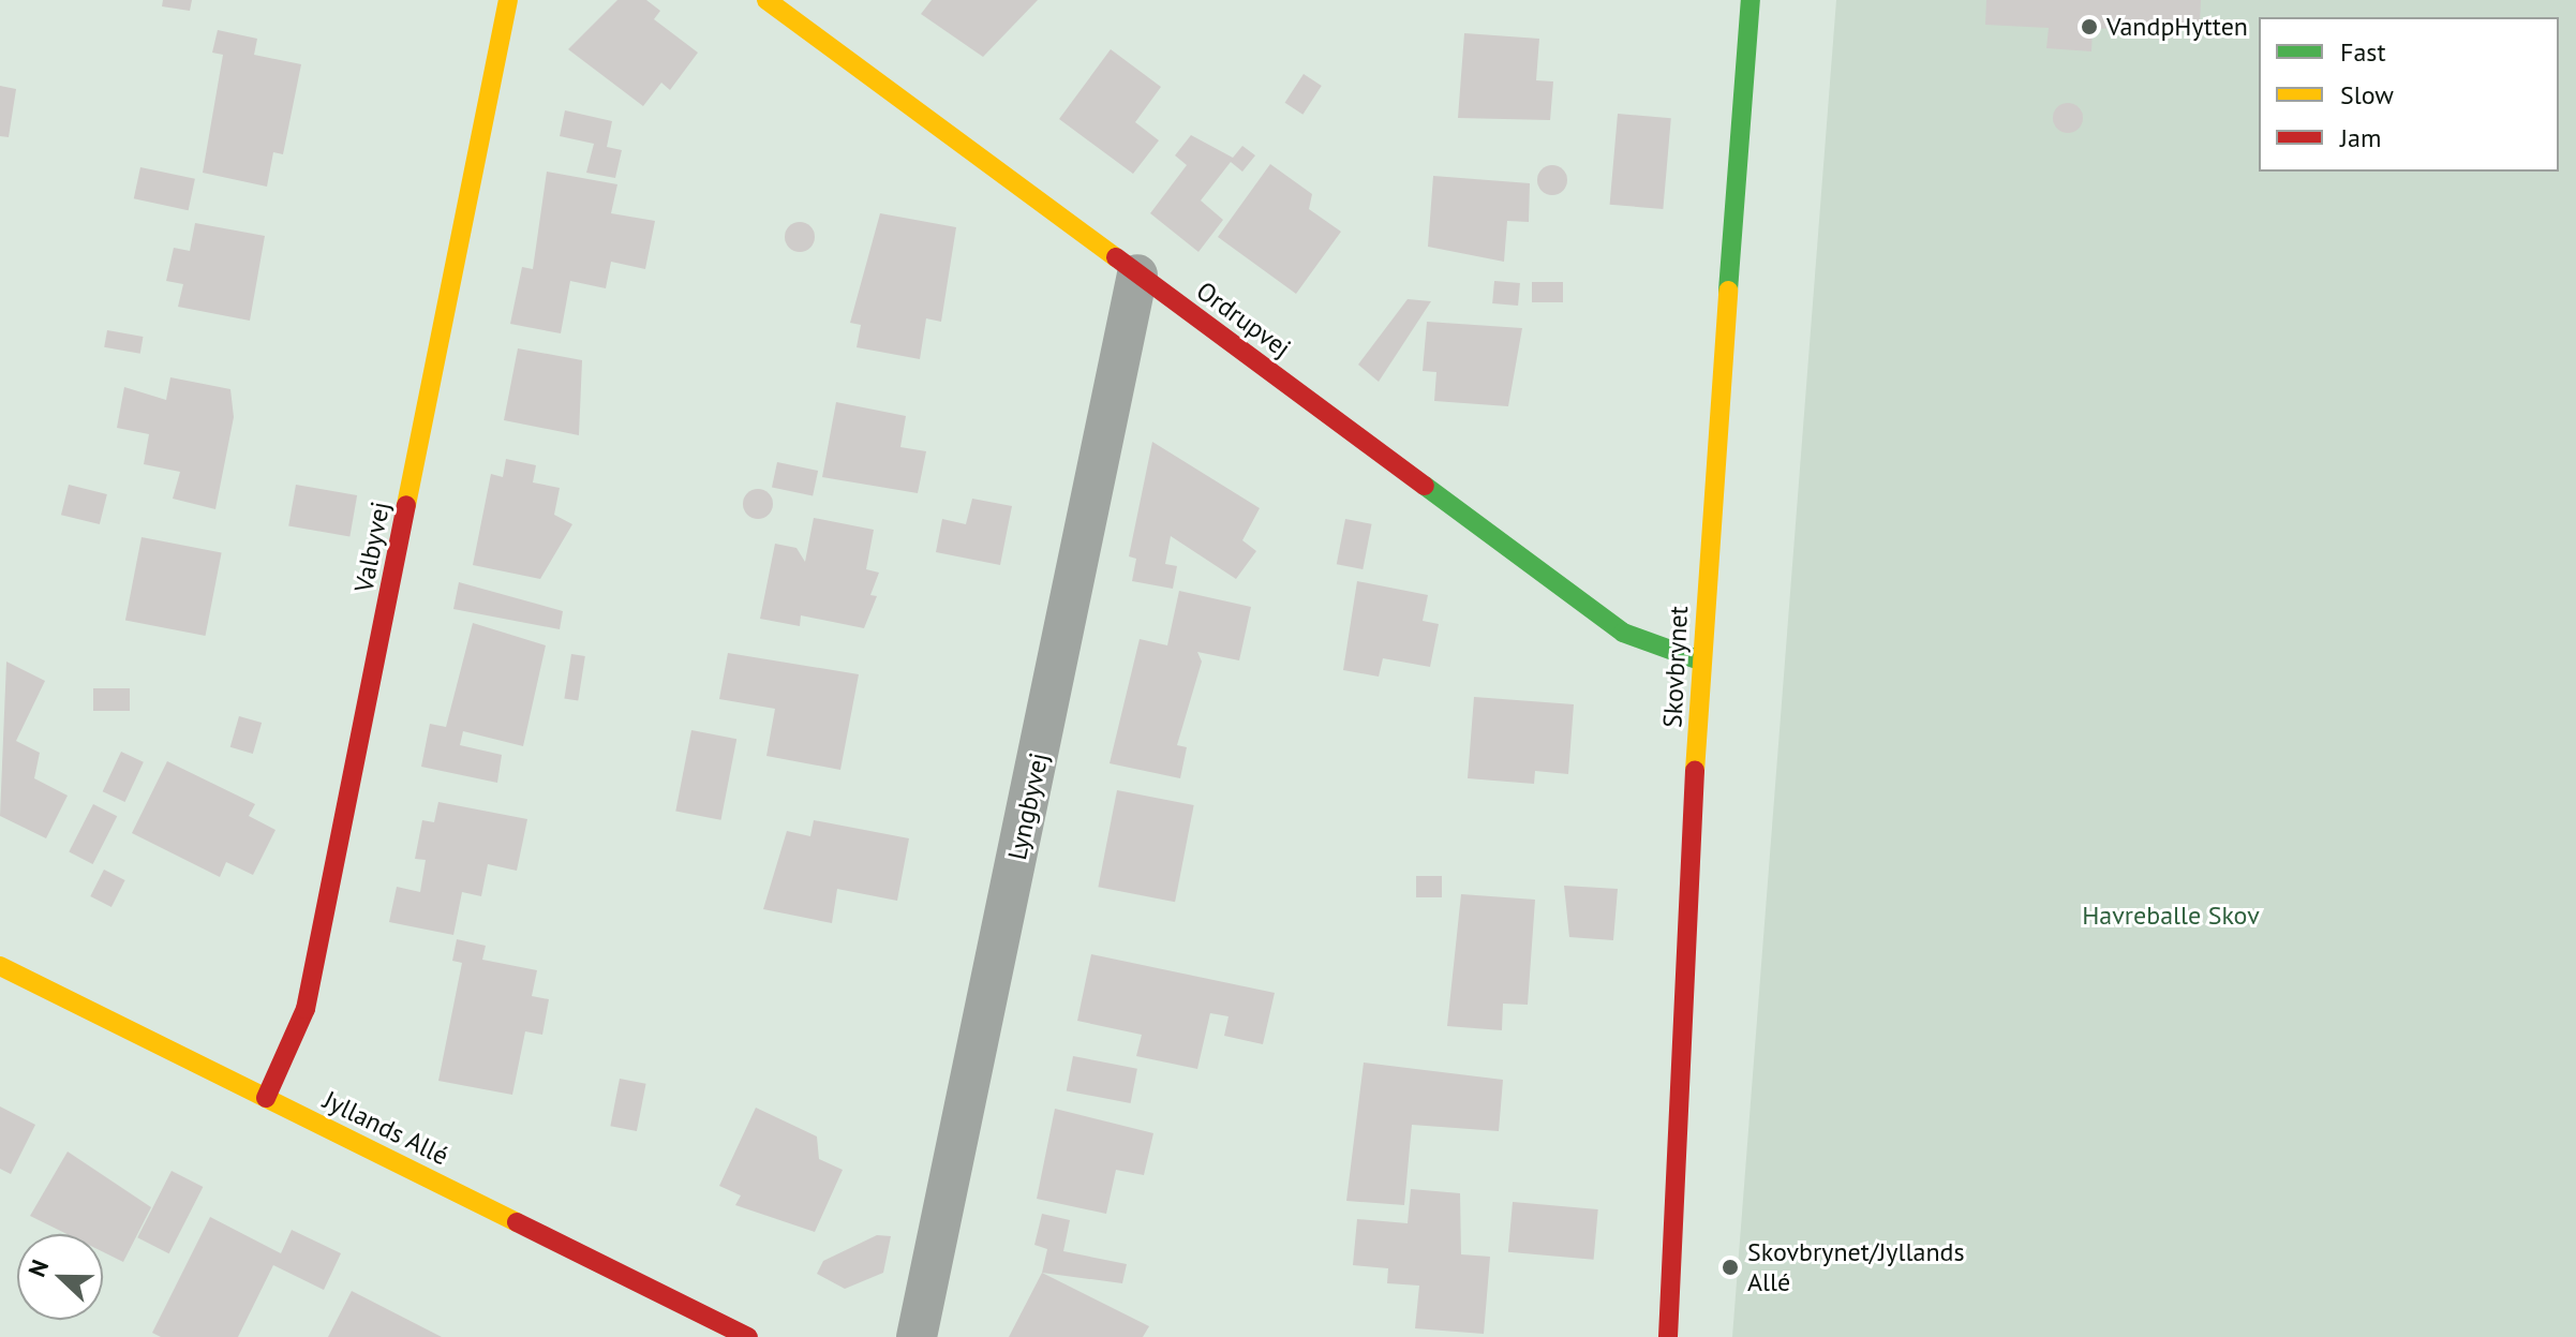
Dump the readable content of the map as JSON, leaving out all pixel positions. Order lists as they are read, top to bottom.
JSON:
{
  "streets": {
    "street": [
      "Ordrupvej",
      "Valbyvej",
      "Skovbrynet",
      "Lyngbyvej",
      "Jyllands Allé"
    ]
  },
  "crossings": [
    ["Ordrupvej", "Skovbrynet"],
    ["Ordrupvej", "Lyngbyvej"],
    ["Valbyvej", "Jyllands Allé"]
  ],
  "parks": ["Havreballe Skov"],
  "places": ["VandpHytten", "Skovbrynet/Jyllands Allé"],
  "legend": ["Fast", "Slow", "Jam"],
  "north": "left"
}
